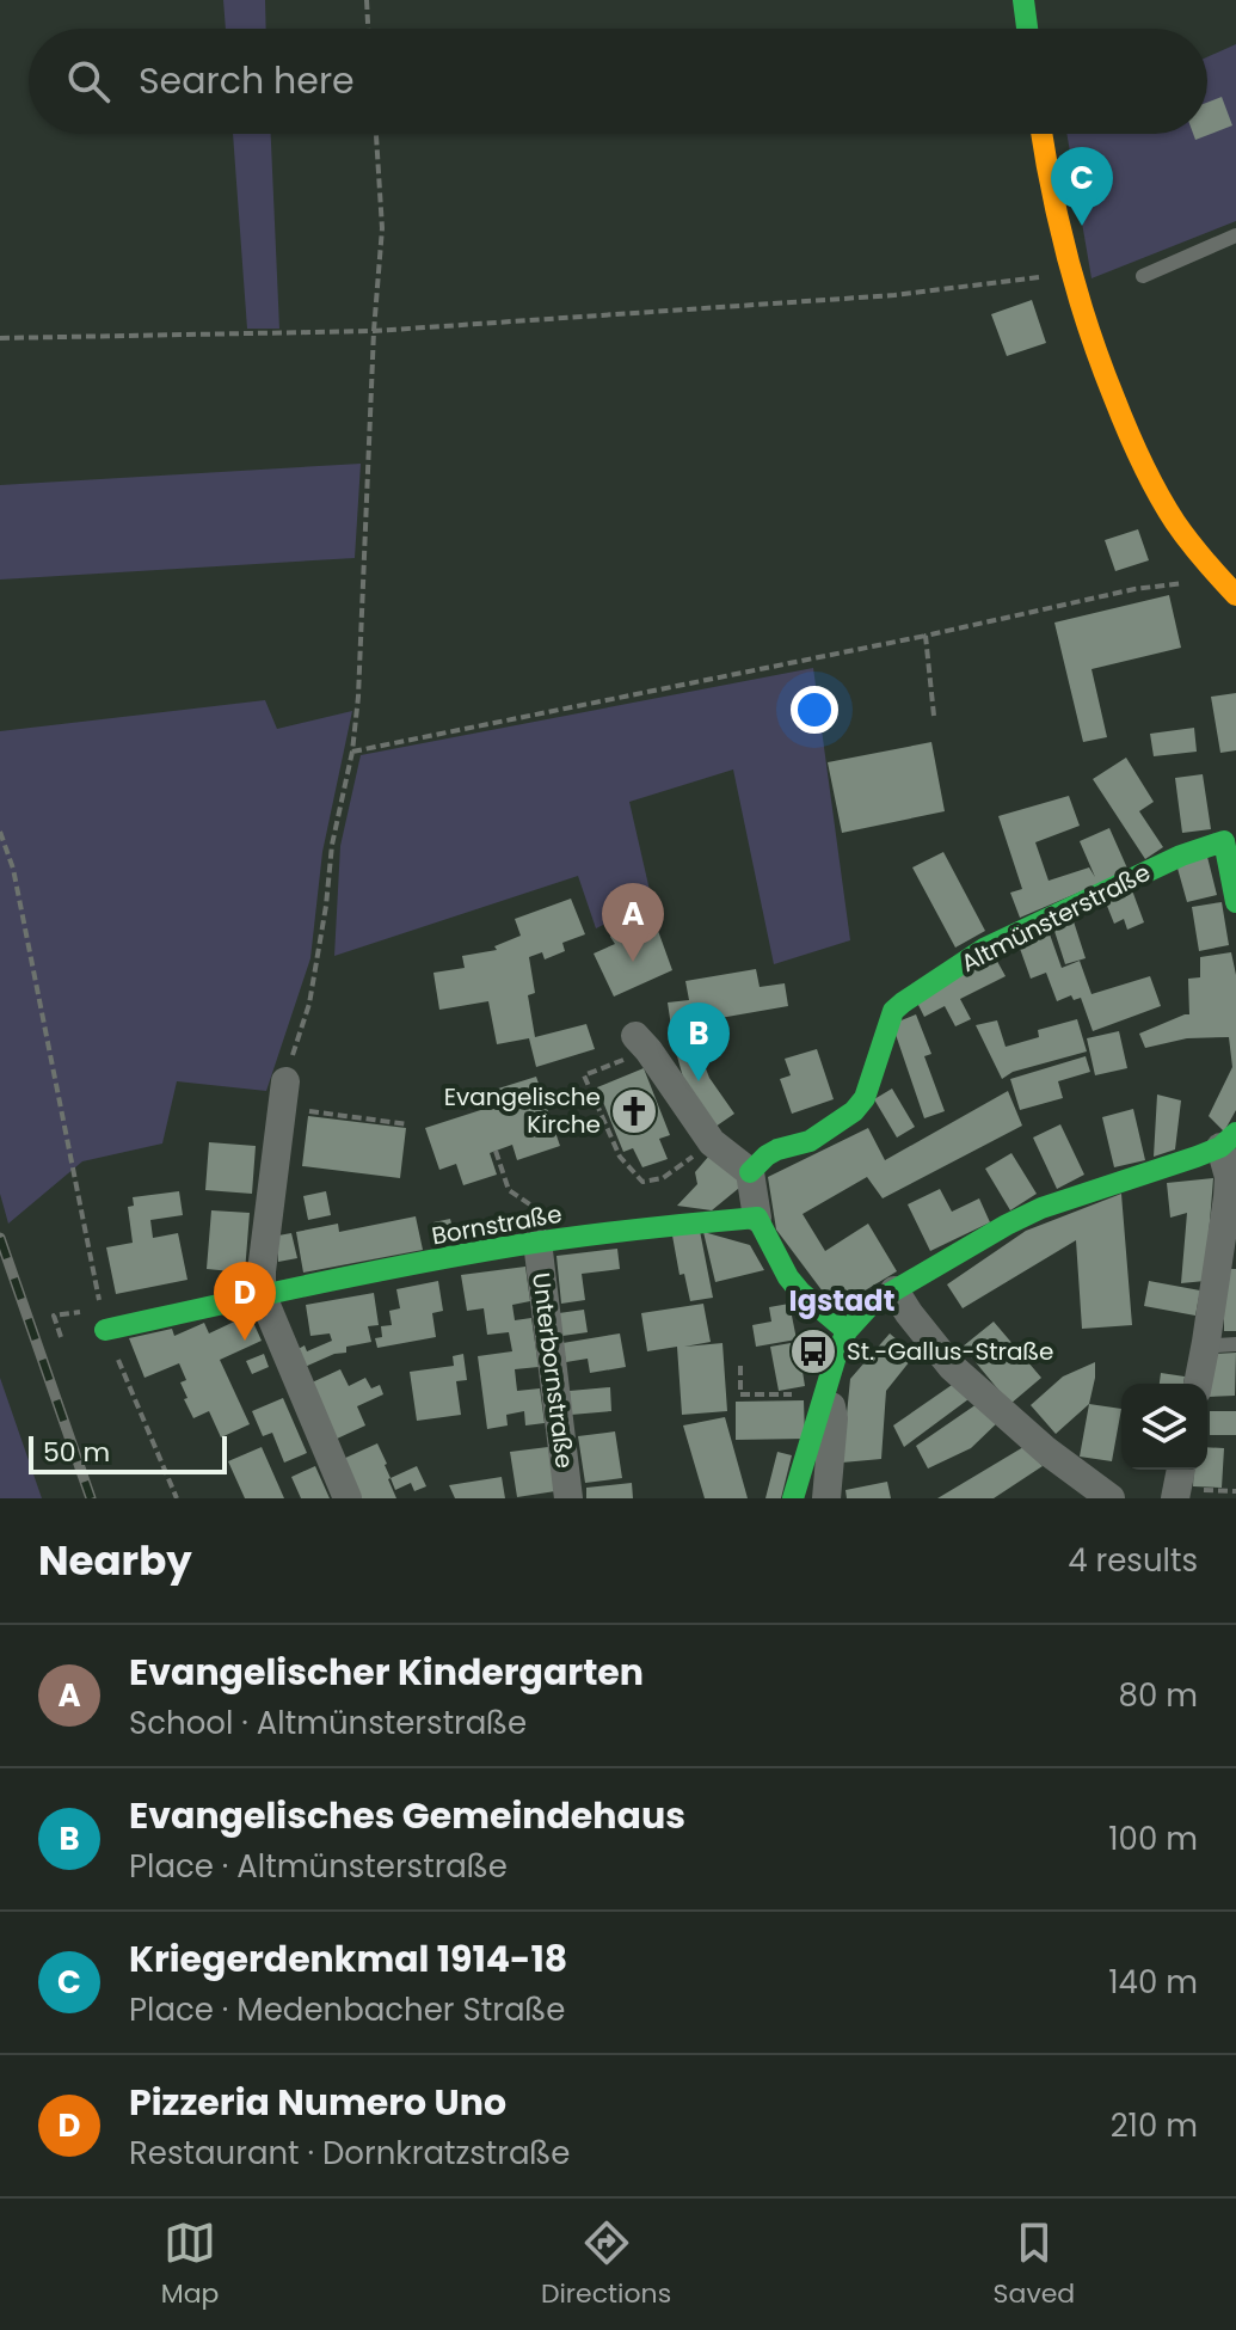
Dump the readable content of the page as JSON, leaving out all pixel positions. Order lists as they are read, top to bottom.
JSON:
{
  "streets": {
    "street": ["Altmünsterstraße", "Bornstraße", "Unterbornstraße"]
  },
  "crossings": [
    ["Bornstraße", "Unterbornstraße"]
  ],
  "districts": ["Igstadt"],
  "places": {
    "church": ["Evangelische Kirche"],
    "bus stop": ["St.-Gallus-Straße"]
  },
  "scale_bar": "50 m",
  "page": {
    "search": "Search here",
    "pins": [
      "C",
      "A",
      "B",
      "D"
    ],
    "scale": "50 m",
    "heading": ["Nearby", "4 results"],
    "list": [
      {
        "mark": "A",
        "name": "Evangelischer Kindergarten",
        "note": "School · Altmünsterstraße",
        "value": "80 m"
      },
      {
        "mark": "B",
        "name": "Evangelisches Gemeindehaus",
        "note": "Place · Altmünsterstraße",
        "value": "100 m"
      },
      {
        "mark": "C",
        "name": "Kriegerdenkmal 1914-18",
        "note": "Place · Medenbacher Straße",
        "value": "140 m"
      },
      {
        "mark": "D",
        "name": "Pizzeria Numero Uno",
        "note": "Restaurant · Dornkratzstraße",
        "value": "210 m"
      }
    ],
    "nav": ["Map", "Directions", "Saved"]
  }
}
